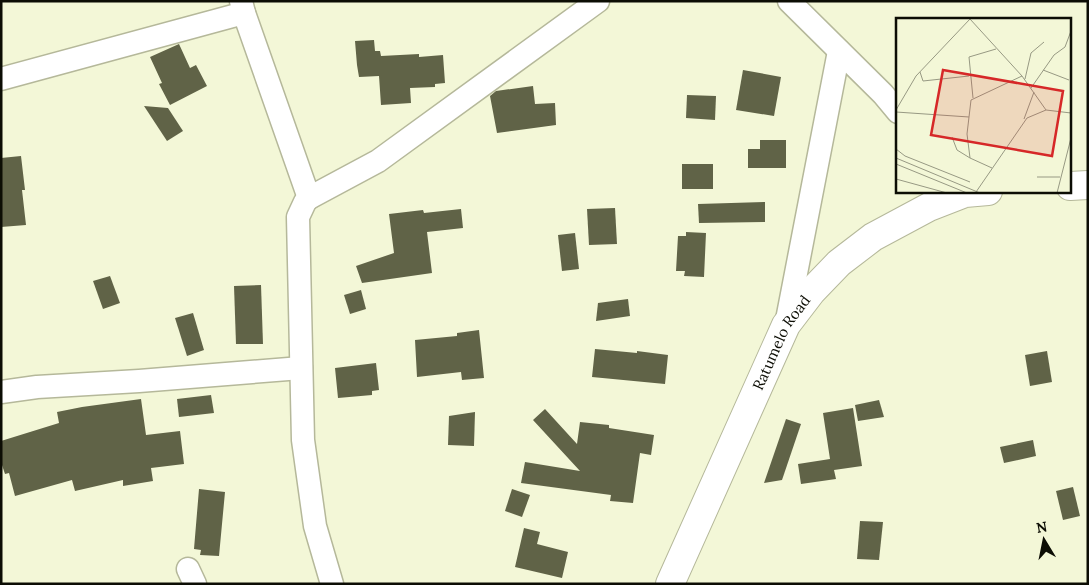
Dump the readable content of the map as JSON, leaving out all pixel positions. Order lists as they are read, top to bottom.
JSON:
{
  "streets": {
    "street": ["Ratumelo Road"]
  },
  "north": "top"
}
